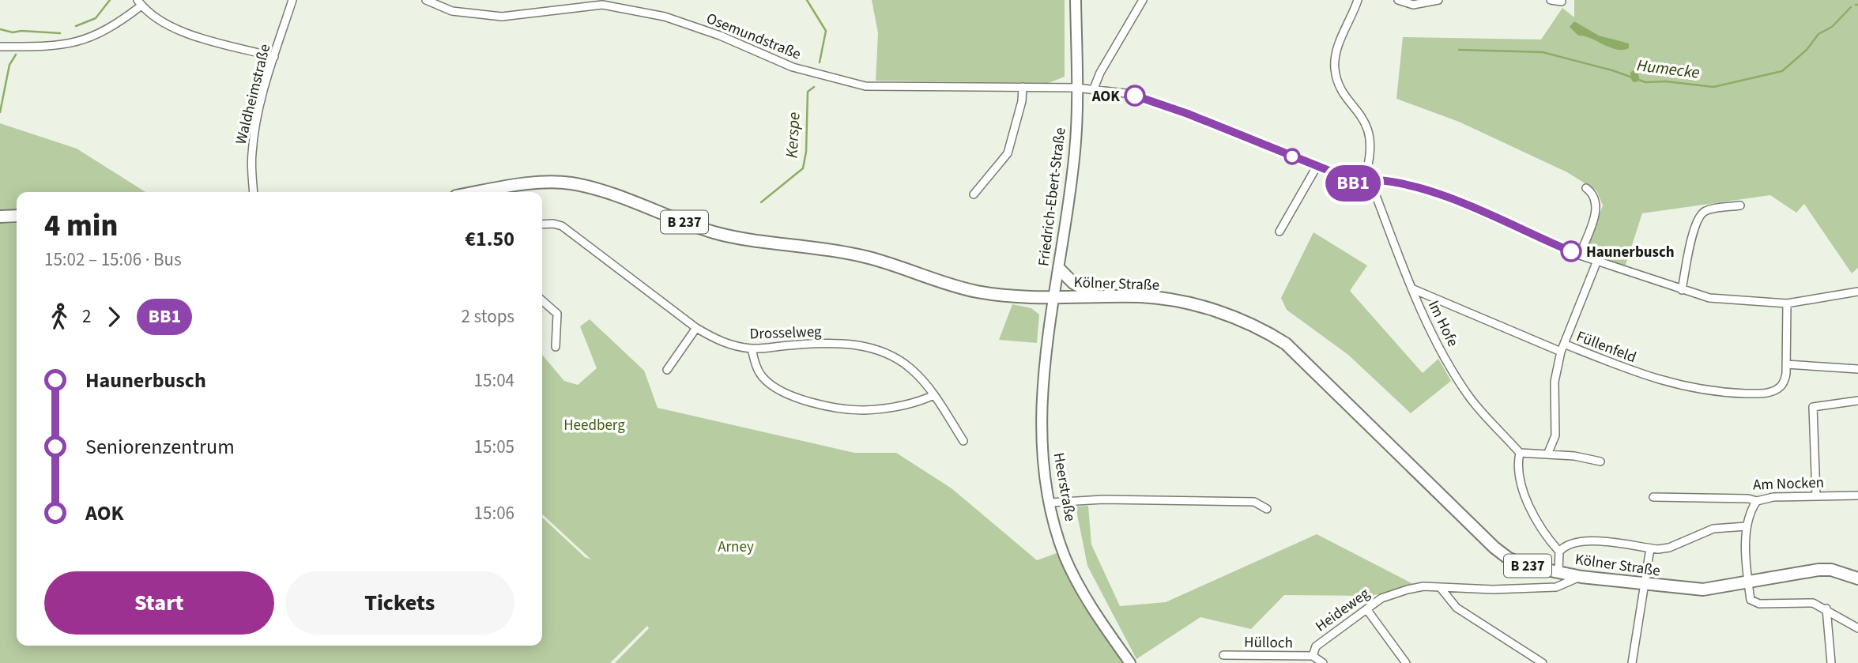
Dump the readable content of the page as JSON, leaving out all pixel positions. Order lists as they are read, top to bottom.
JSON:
{
  "streets": {
    "main road": [
      "Friedrich-Ebert-Straße",
      "B 237",
      "Kölner Straße",
      "Heerstraße"
    ],
    "street": [
      "Osemundstraße",
      "Waldheimstraße",
      "Im Hofe",
      "Drosselweg",
      "Füllenfeld",
      "Am Nocken",
      "Heideweg",
      "Hülloch"
    ]
  },
  "crossings": [
    ["Osemundstraße", "Friedrich-Ebert-Straße"],
    ["Friedrich-Ebert-Straße", "Kölner Straße"],
    ["Friedrich-Ebert-Straße", "Heerstraße"],
    ["Kölner Straße", "Heerstraße"],
    ["Kölner Straße", "Heideweg"],
    ["Im Hofe", "Füllenfeld"],
    ["Heideweg", "Hülloch"]
  ],
  "water": ["Humecke", "Kerspe"],
  "parks": ["Heedberg", "Arney"],
  "places": ["AOK", "Haunerbusch"],
  "lines": ["bus line BB1"],
  "page": {
    "on_map": "BB1",
    "heading": ["4 min", "15:02 – 15:06 · Bus", "€1.50"],
    "legs": ["2", "BB1", "2 stops"],
    "list": [
      {
        "name": "Haunerbusch",
        "value": "15:04"
      },
      {
        "name": "Seniorenzentrum",
        "value": "15:05"
      },
      {
        "name": "AOK",
        "value": "15:06"
      }
    ],
    "buttons": ["Start", "Tickets"]
  }
}
